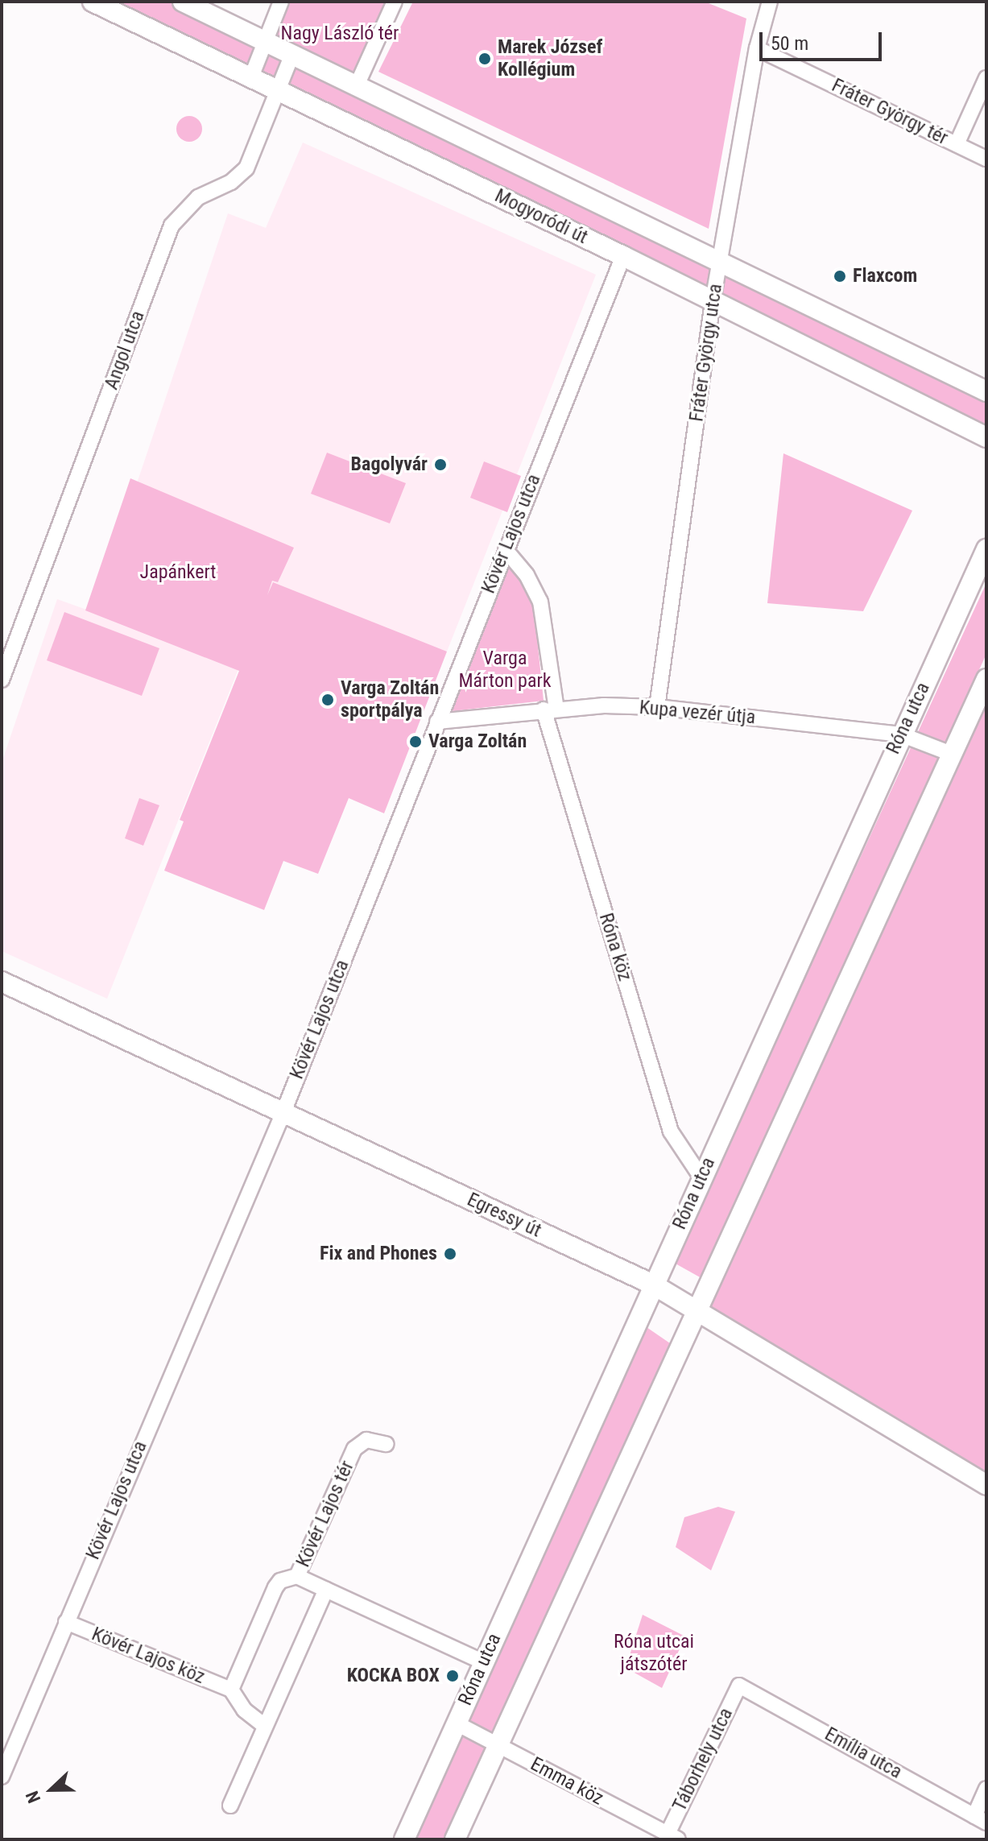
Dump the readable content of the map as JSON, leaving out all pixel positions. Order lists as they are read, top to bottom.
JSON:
{
  "streets": {
    "street": [
      "Fráter György tér",
      "Mogyoródi út",
      "Angol utca",
      "Fráter György utca",
      "Kövér Lajos utca",
      "Kupa vezér útja",
      "Róna utca",
      "Róna köz",
      "Egressy út",
      "Kövér Lajos tér",
      "Kövér Lajos köz",
      "Emília utca",
      "Táborhely utca",
      "Emma köz"
    ]
  },
  "crossings": [
    ["Fráter György tér", "Fráter György utca"],
    ["Mogyoródi út", "Angol utca"],
    ["Mogyoródi út", "Fráter György utca"],
    ["Mogyoródi út", "Kövér Lajos utca"],
    ["Fráter György utca", "Kupa vezér útja"],
    ["Kövér Lajos utca", "Kupa vezér útja"],
    ["Kövér Lajos utca", "Róna köz"],
    ["Kövér Lajos utca", "Egressy út"],
    ["Kövér Lajos utca", "Kövér Lajos köz"],
    ["Kupa vezér útja", "Róna utca"],
    ["Kupa vezér útja", "Róna köz"],
    ["Róna utca", "Róna köz"],
    ["Róna utca", "Egressy út"],
    ["Róna utca", "Kövér Lajos tér"],
    ["Róna utca", "Emma köz"],
    ["Kövér Lajos tér", "Kövér Lajos köz"],
    ["Emília utca", "Táborhely utca"],
    ["Táborhely utca", "Emma köz"]
  ],
  "parks": [
    "Nagy László tér",
    "Japánkert",
    "Varga Márton park",
    "Róna utcai játszótér"
  ],
  "places": [
    "Marek József Kollégium",
    "Flaxcom",
    "Bagolyvár",
    "Varga Zoltán sportpálya",
    "Varga Zoltán",
    "Fix and Phones",
    "KOCKA BOX"
  ],
  "scale_bar": "50 m",
  "north": "left"
}
